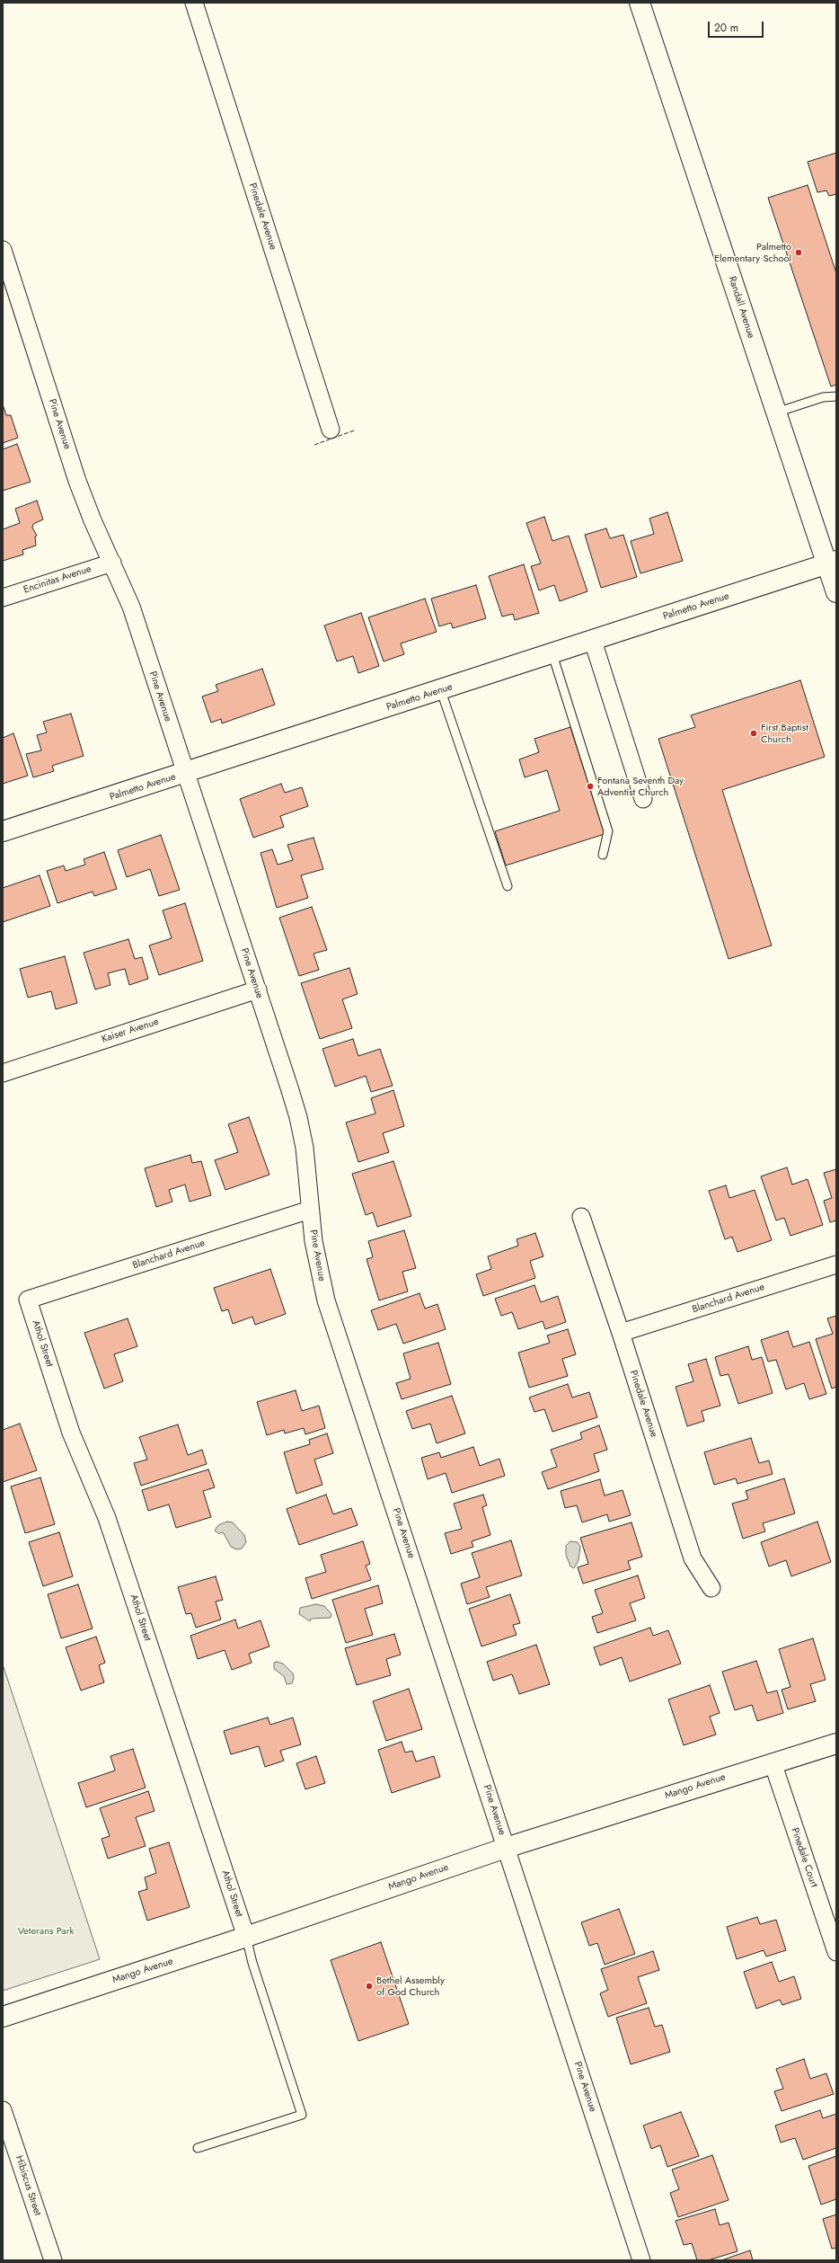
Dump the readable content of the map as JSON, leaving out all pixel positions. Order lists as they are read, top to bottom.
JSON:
{
  "streets": {
    "street": [
      "Pinedale Avenue",
      "Randall Avenue",
      "Pine Avenue",
      "Encinitas Avenue",
      "Palmetto Avenue",
      "Kaiser Avenue",
      "Blanchard Avenue",
      "Athol Street",
      "Mango Avenue",
      "Pinedale Court",
      "Hibiscus Street"
    ]
  },
  "crossings": [
    ["Pinedale Avenue", "Blanchard Avenue"],
    ["Randall Avenue", "Palmetto Avenue"],
    ["Pine Avenue", "Encinitas Avenue"],
    ["Pine Avenue", "Palmetto Avenue"],
    ["Pine Avenue", "Kaiser Avenue"],
    ["Pine Avenue", "Blanchard Avenue"],
    ["Pine Avenue", "Mango Avenue"],
    ["Blanchard Avenue", "Athol Street"],
    ["Athol Street", "Mango Avenue"],
    ["Mango Avenue", "Pinedale Court"]
  ],
  "parks": ["Veterans Park"],
  "places": [
    "Palmetto Elementary School",
    "First Baptist Church",
    "Fontana Seventh Day Adventist Church",
    "Bethel Assembly of God Church"
  ],
  "scale_bar": "20 m"
}
